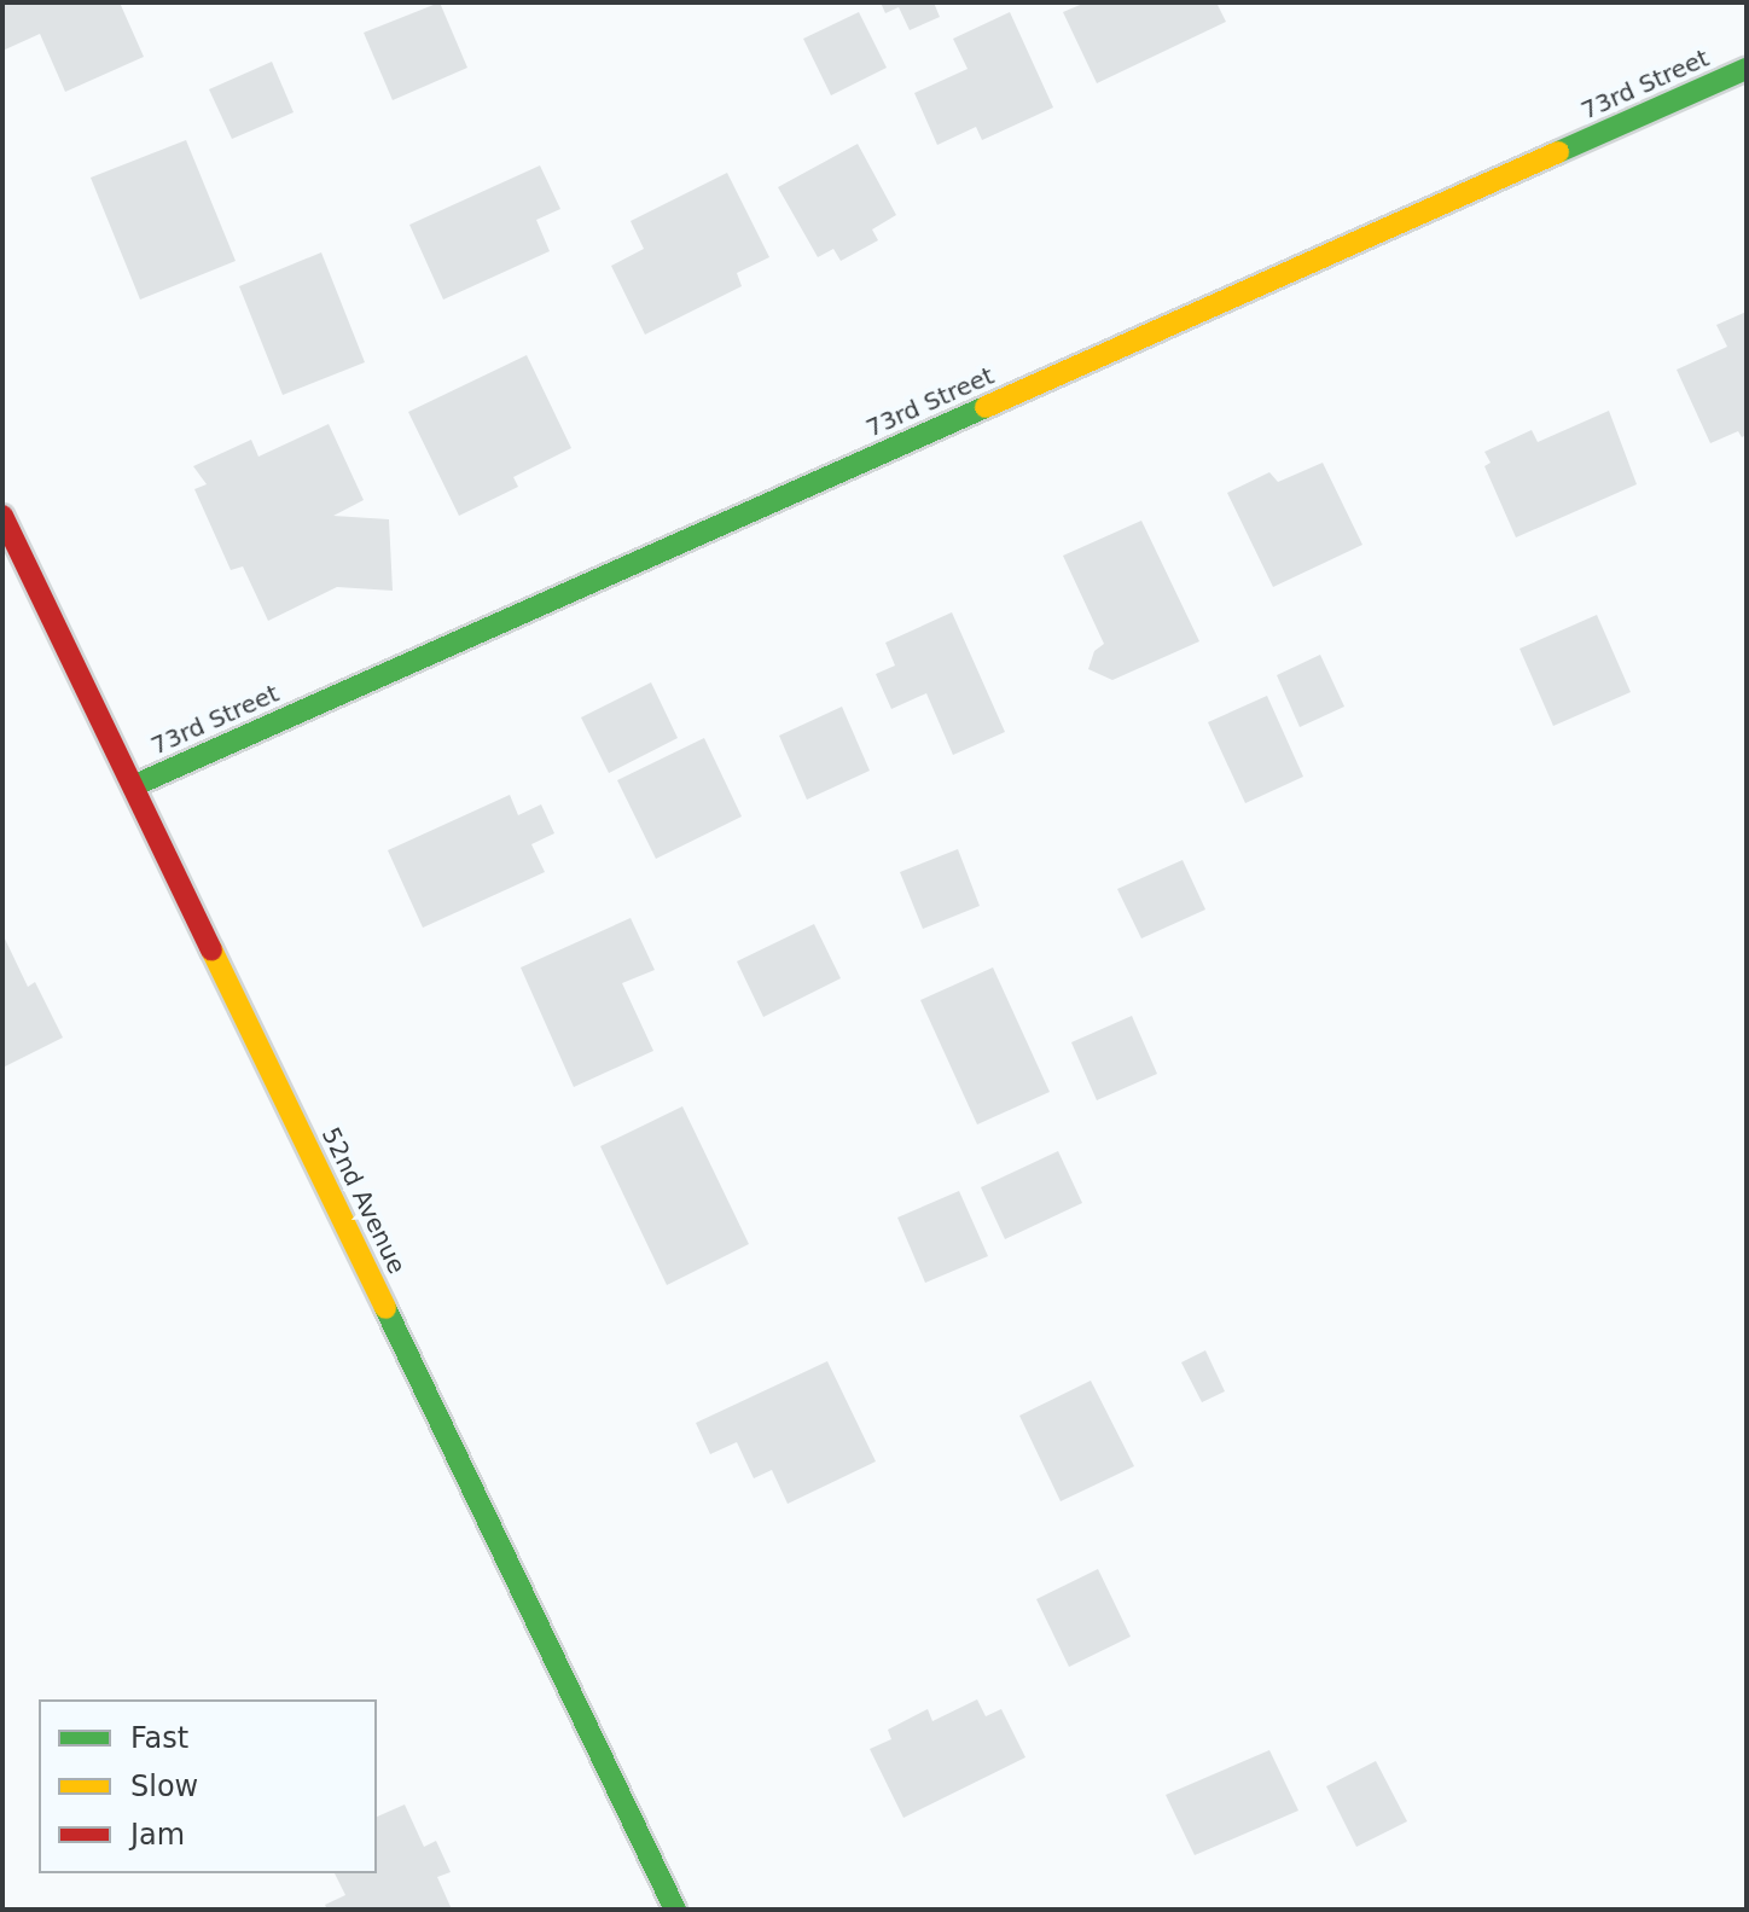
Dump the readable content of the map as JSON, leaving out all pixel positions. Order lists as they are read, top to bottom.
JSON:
{
  "streets": {
    "street": ["73rd Street", "52nd Avenue"]
  },
  "crossings": [
    ["73rd Street", "52nd Avenue"]
  ],
  "legend": ["Fast", "Slow", "Jam"]
}
